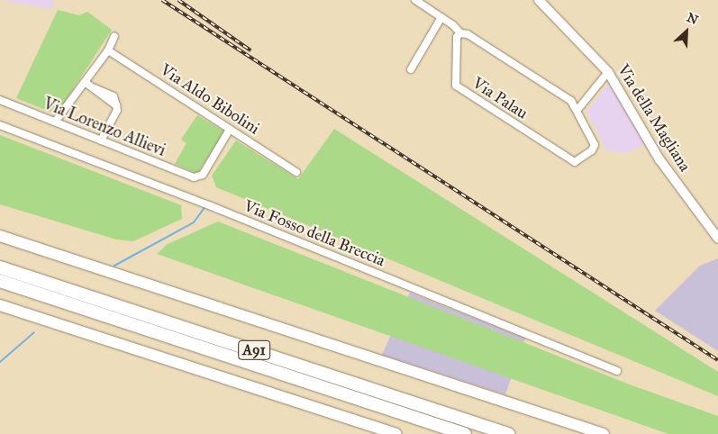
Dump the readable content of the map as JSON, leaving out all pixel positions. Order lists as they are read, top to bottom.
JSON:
{
  "streets": {
    "highway": ["A91"],
    "main road": ["Via della Magliana"],
    "street": [
      "Via Palau",
      "Via Aldo Bibolini",
      "Via Lorenzo Allievi",
      "Via Fosso della Breccia"
    ]
  },
  "crossings": [
    ["Via Aldo Bibolini", "Via Lorenzo Allievi"]
  ],
  "north": "top right"
}
